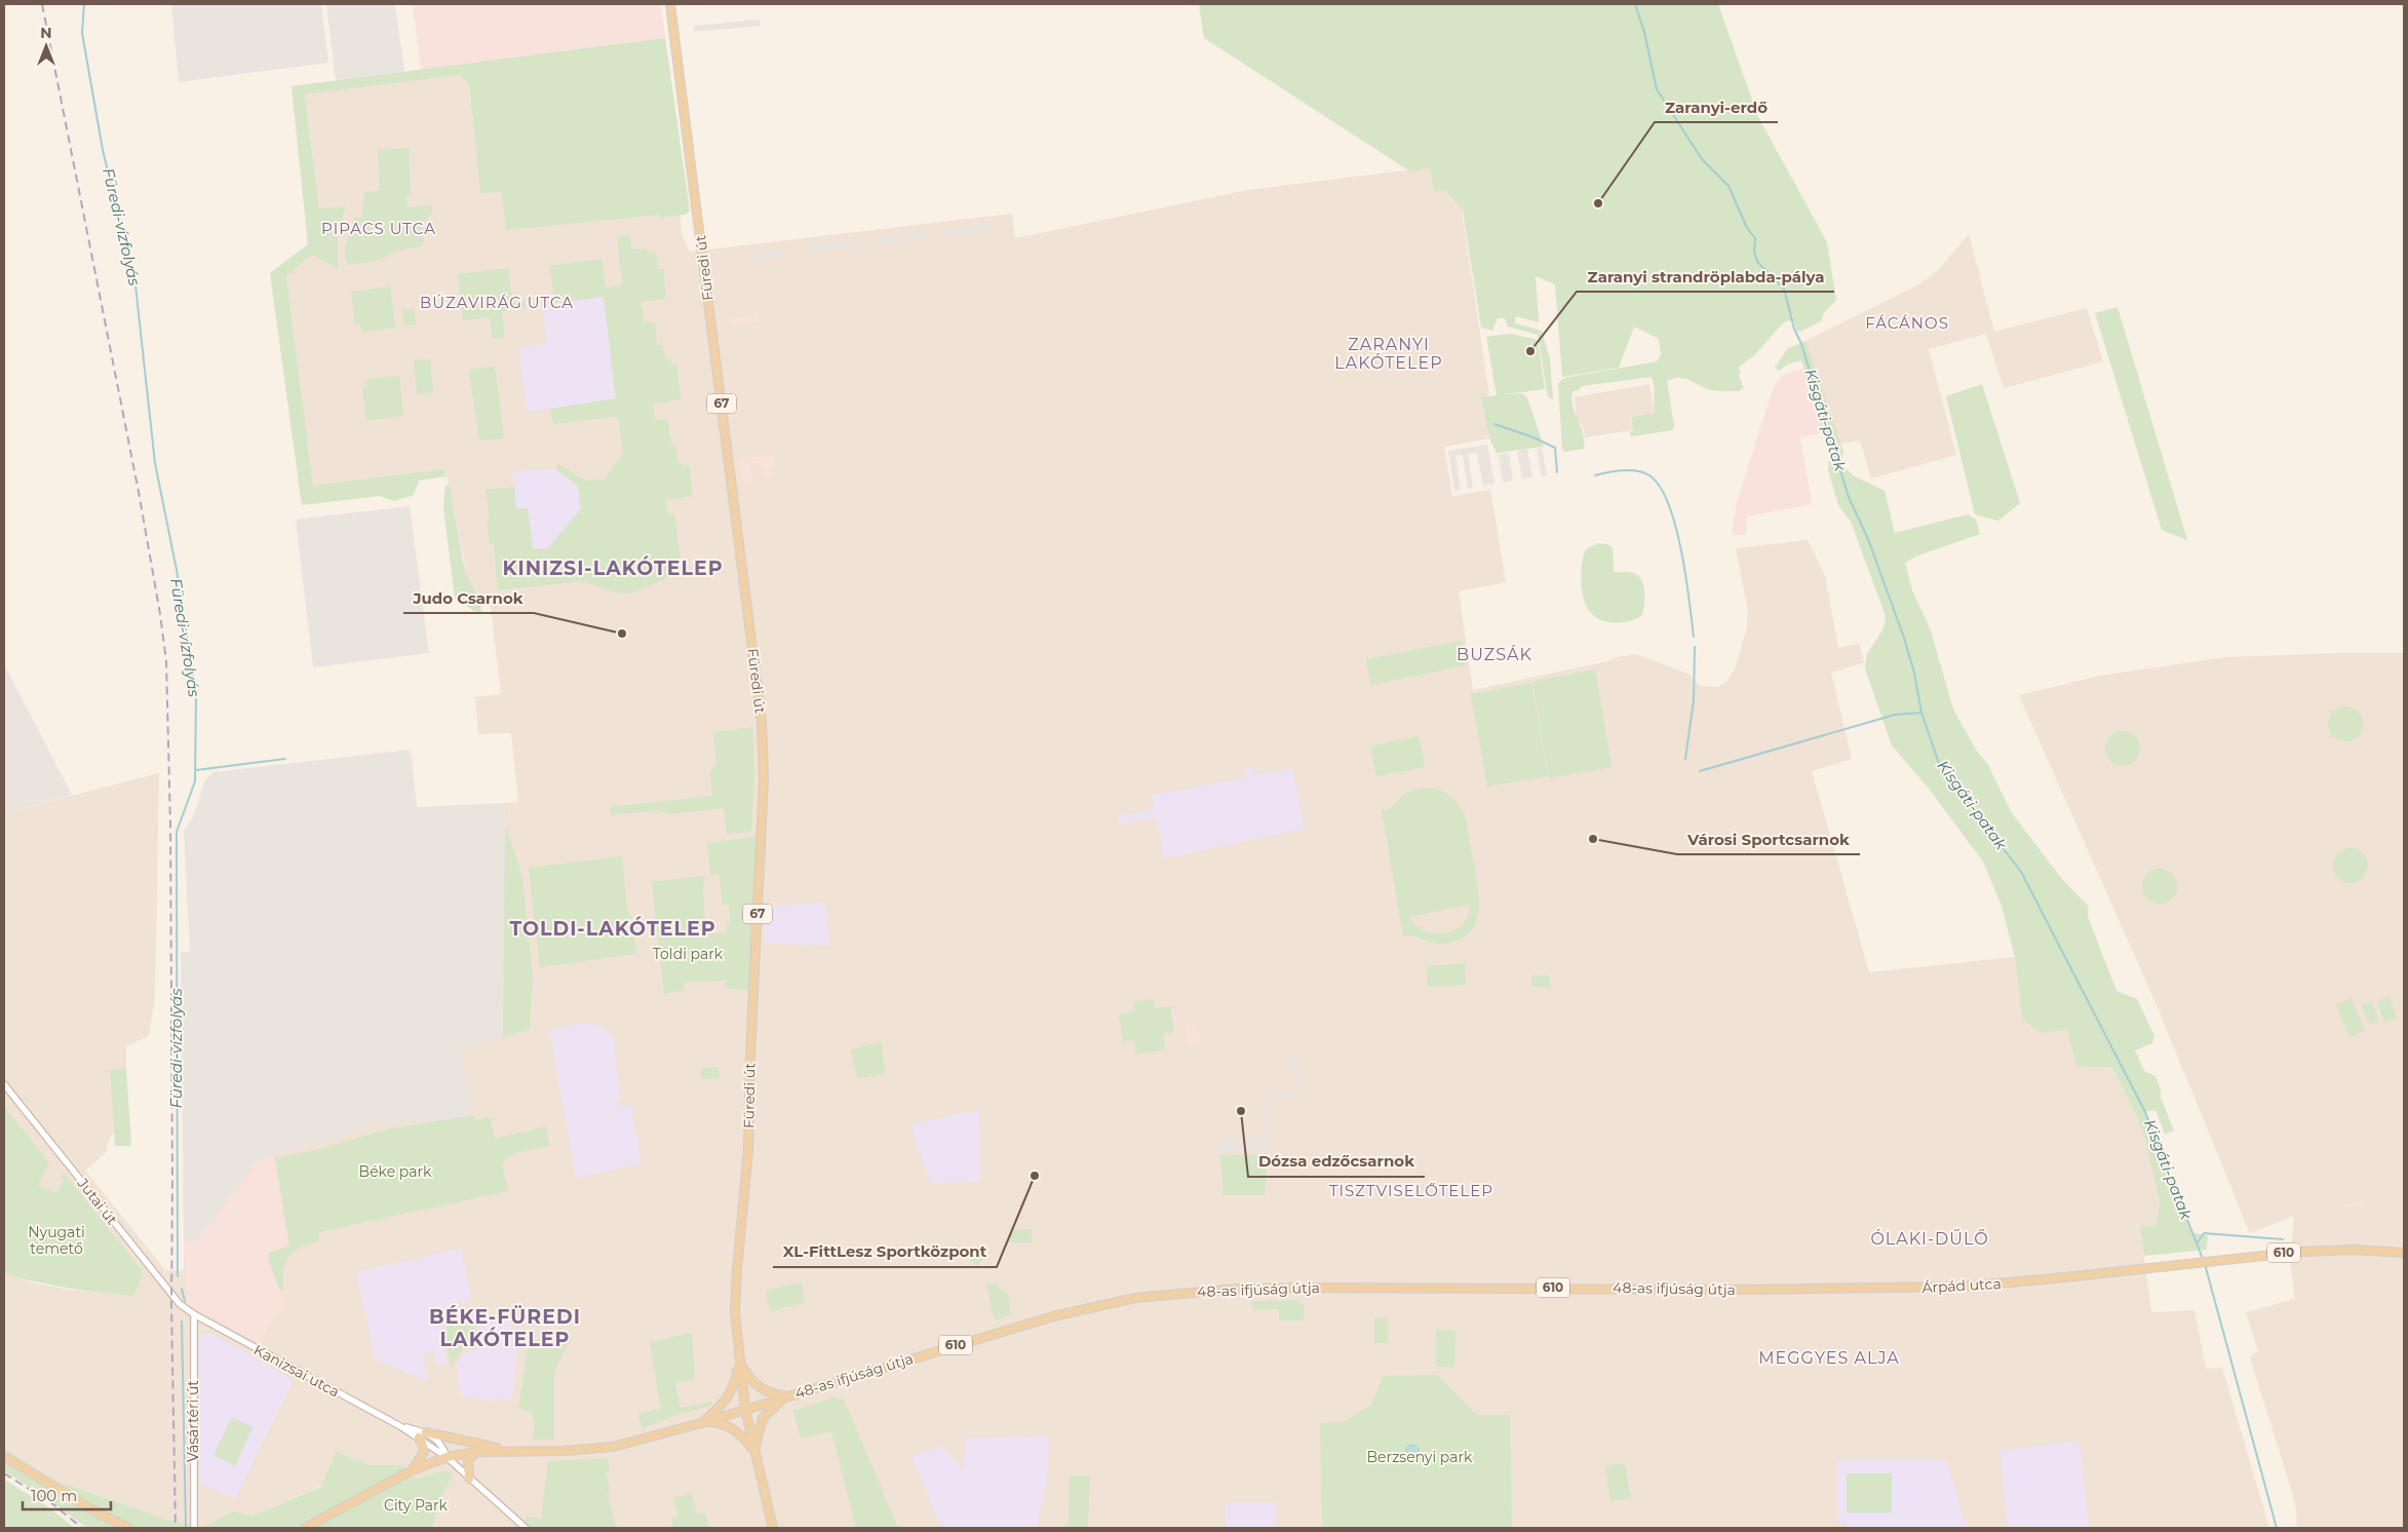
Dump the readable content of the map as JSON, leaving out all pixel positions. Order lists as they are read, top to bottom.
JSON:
{
  "streets": {
    "main road": [
      "Füredi út",
      "67",
      "610",
      "Árpád utca",
      "48-as ifjúság útja"
    ],
    "street": ["Jutai út", "Kanizsai utca", "Vásártéri út"]
  },
  "crossings": [
    ["Füredi út", "67"],
    ["67", "610"],
    ["Jutai út", "Kanizsai utca"],
    ["Jutai út", "Vásártéri út"],
    ["610", "48-as ifjúság útja"],
    ["610", "Kanizsai utca"],
    ["Árpád utca", "48-as ifjúság útja"],
    ["Kanizsai utca", "Vásártéri út"]
  ],
  "districts": [
    "PIPACS UTCA",
    "BÚZAVIRÁG UTCA",
    "FÁCÁNOS",
    "ZARANYI LAKÓTELEP",
    "KINIZSI-LAKÓTELEP",
    "BUZSÁK",
    "TOLDI-LAKÓTELEP",
    "TISZTVISELŐTELEP",
    "ÓLAKI-DŰLŐ",
    "BÉKE-FÜREDI LAKÓTELEP",
    "MEGGYES ALJA"
  ],
  "water": ["Füredi-vízfolyás", "Kisgáti-patak"],
  "parks": [
    "Toldi park",
    "Béke park",
    "Nyugati temető",
    "Berzsenyi park",
    "City Park"
  ],
  "places": [
    "Zaranyi-erdő",
    "Zaranyi strandröplabda-pálya",
    "Judo Csarnok",
    "Városi Sportcsarnok",
    "Dózsa edzőcsarnok",
    "XL-FittLesz Sportközpont"
  ],
  "scale_bar": "100 m",
  "north": "top"
}
